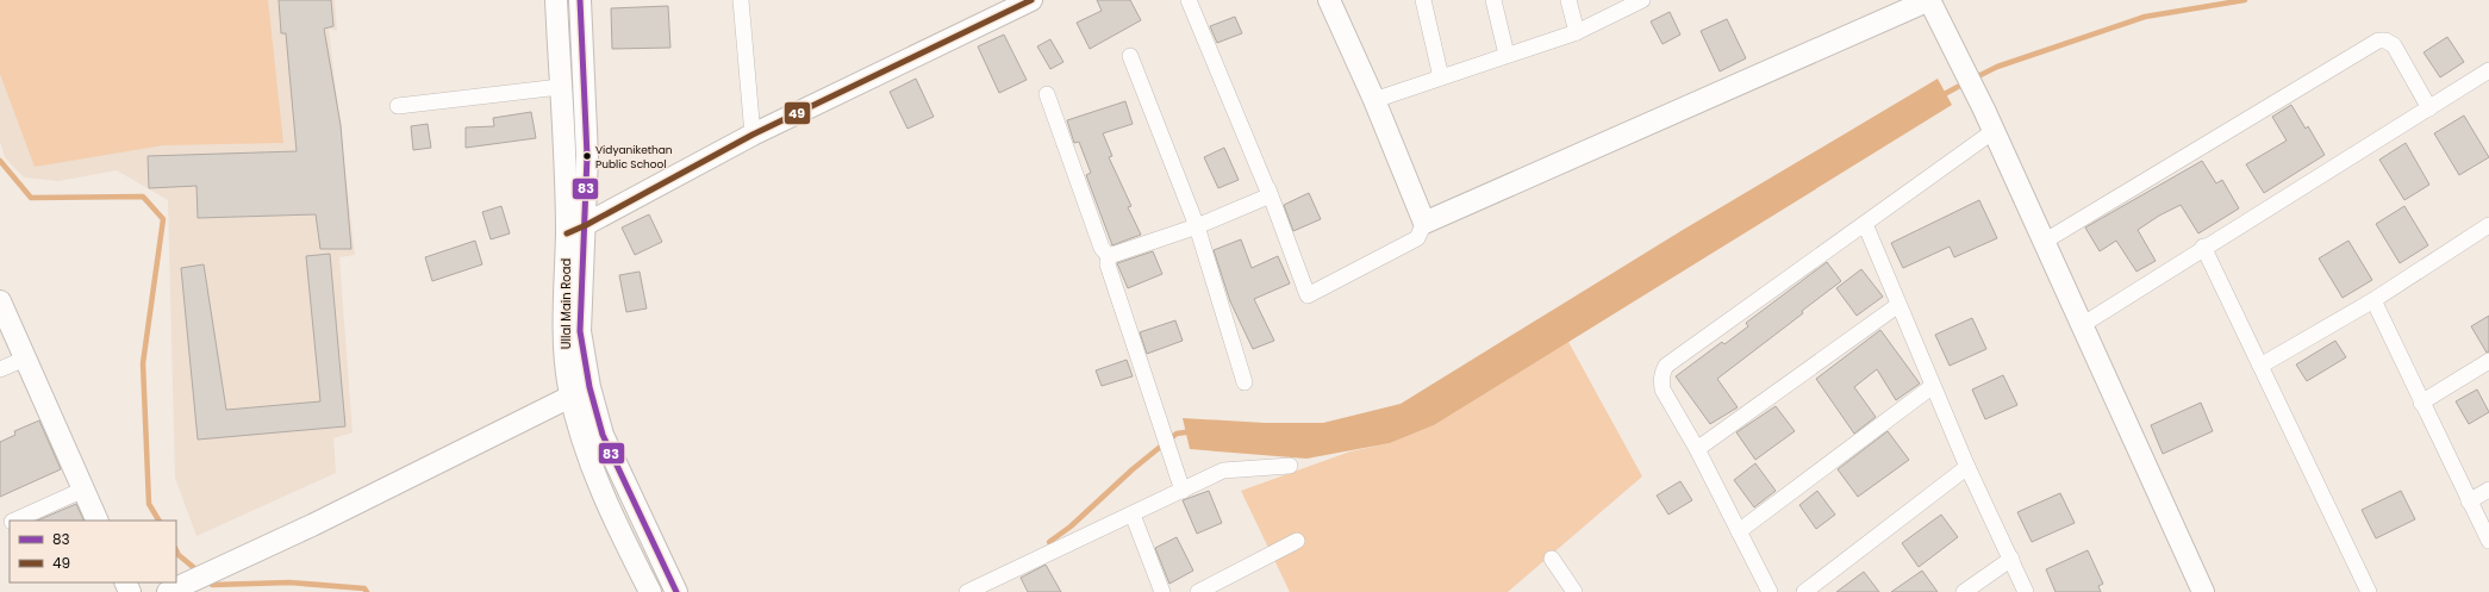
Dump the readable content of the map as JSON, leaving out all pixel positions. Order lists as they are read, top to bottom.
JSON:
{
  "streets": {
    "street": ["Ullal Main Road"]
  },
  "places": ["Vidyanikethan Public School"],
  "lines": ["transit line 83", "transit line 49"],
  "legend": ["83", "49"]
}
